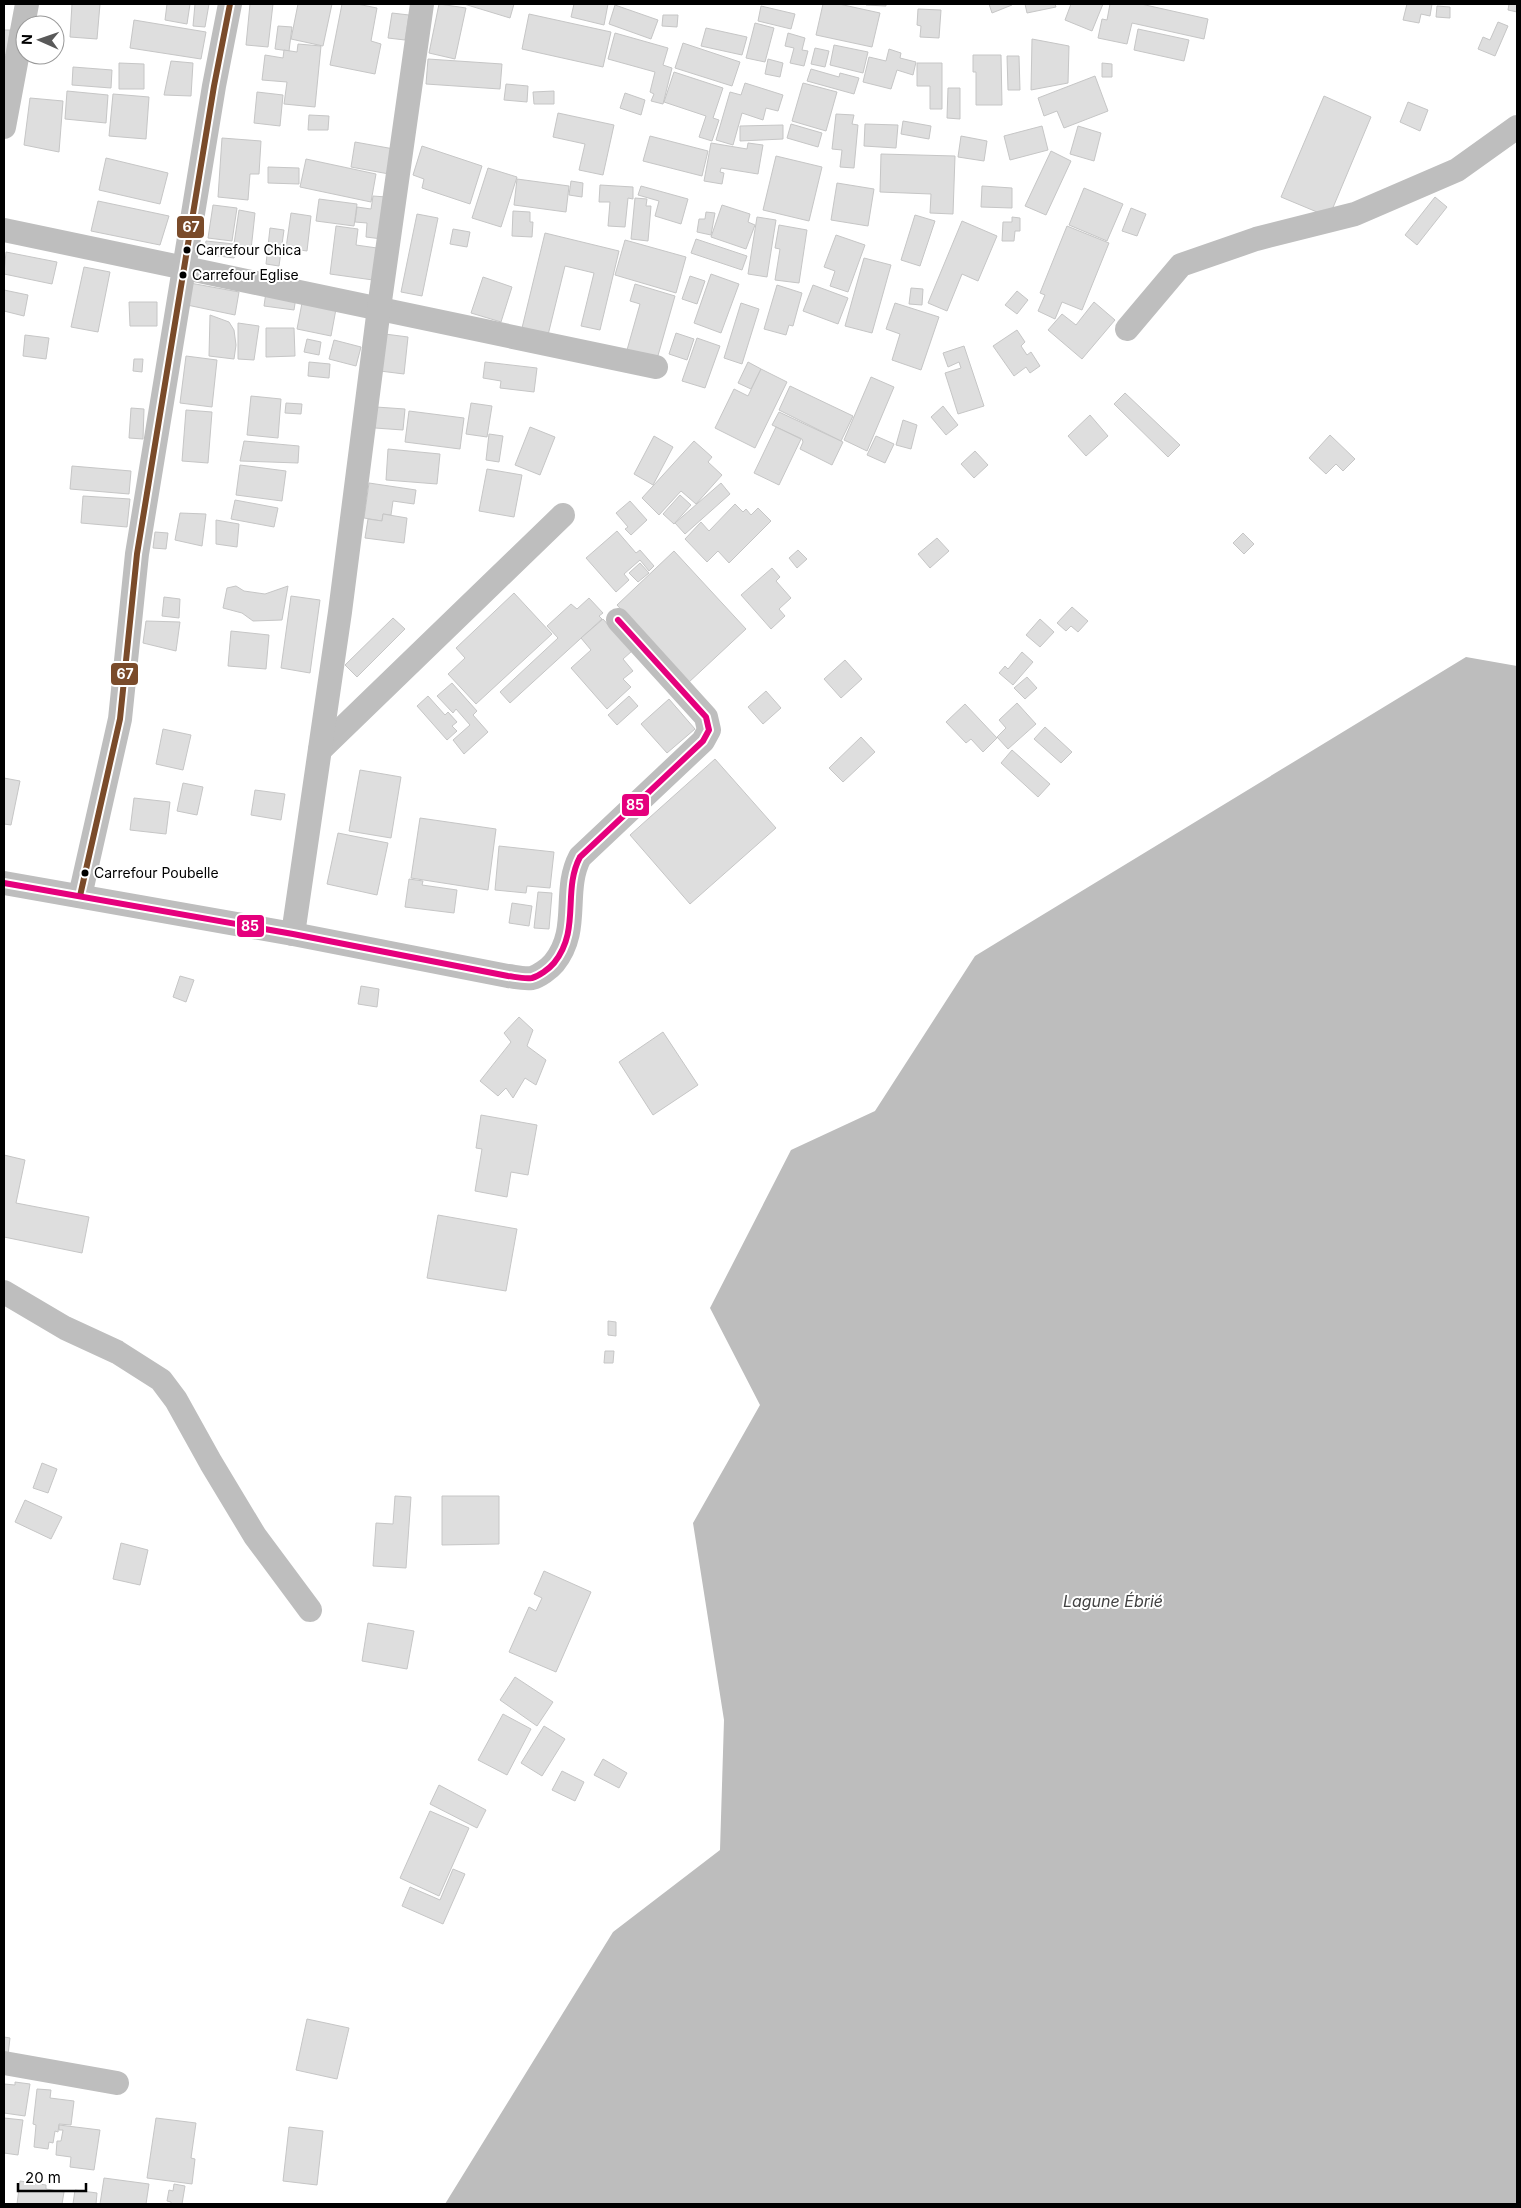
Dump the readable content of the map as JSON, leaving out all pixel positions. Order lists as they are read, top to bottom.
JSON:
{
  "water": ["Lagune Ébrié"],
  "places": ["Carrefour Chica", "Carrefour Eglise", "Carrefour Poubelle"],
  "lines": ["transit line 67", "transit line 85"],
  "scale_bar": "20 m",
  "north": "left"
}
